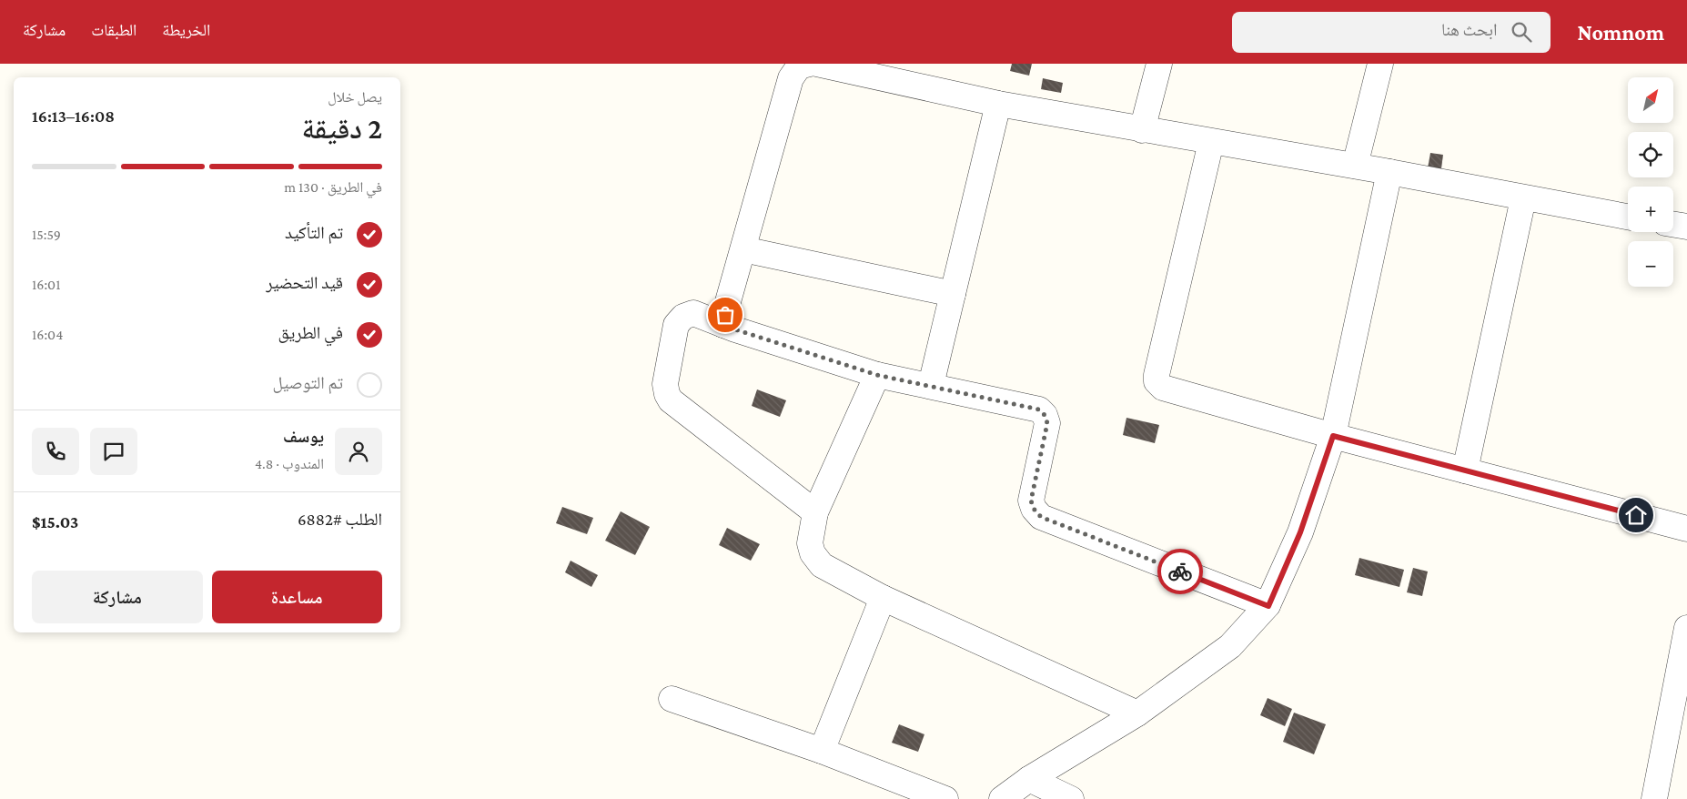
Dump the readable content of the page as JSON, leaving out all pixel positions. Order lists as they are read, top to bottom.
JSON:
{
  "north": "top right",
  "page": {
    "header": "Nomnom",
    "search": "ابحث هنا",
    "nav": ["الخريطة", "الطبقات", "مشاركة"],
    "map_buttons": ["+", "−"],
    "heading": ["2 دقيقة", "يصل خلال", "16:08–16:13"],
    "panel": [
      "يوسف",
      "المندوب · 4.8",
      "الطلب #6882",
      "$15.03"
    ],
    "bar": "في الطريق · 130 m",
    "list": [
      ["تم التأكيد", "15:59"],
      ["قيد التحضير", "16:01"],
      ["في الطريق", "16:04"],
      "تم التوصيل"
    ],
    "buttons": ["مساعدة", "مشاركة"]
  }
}
